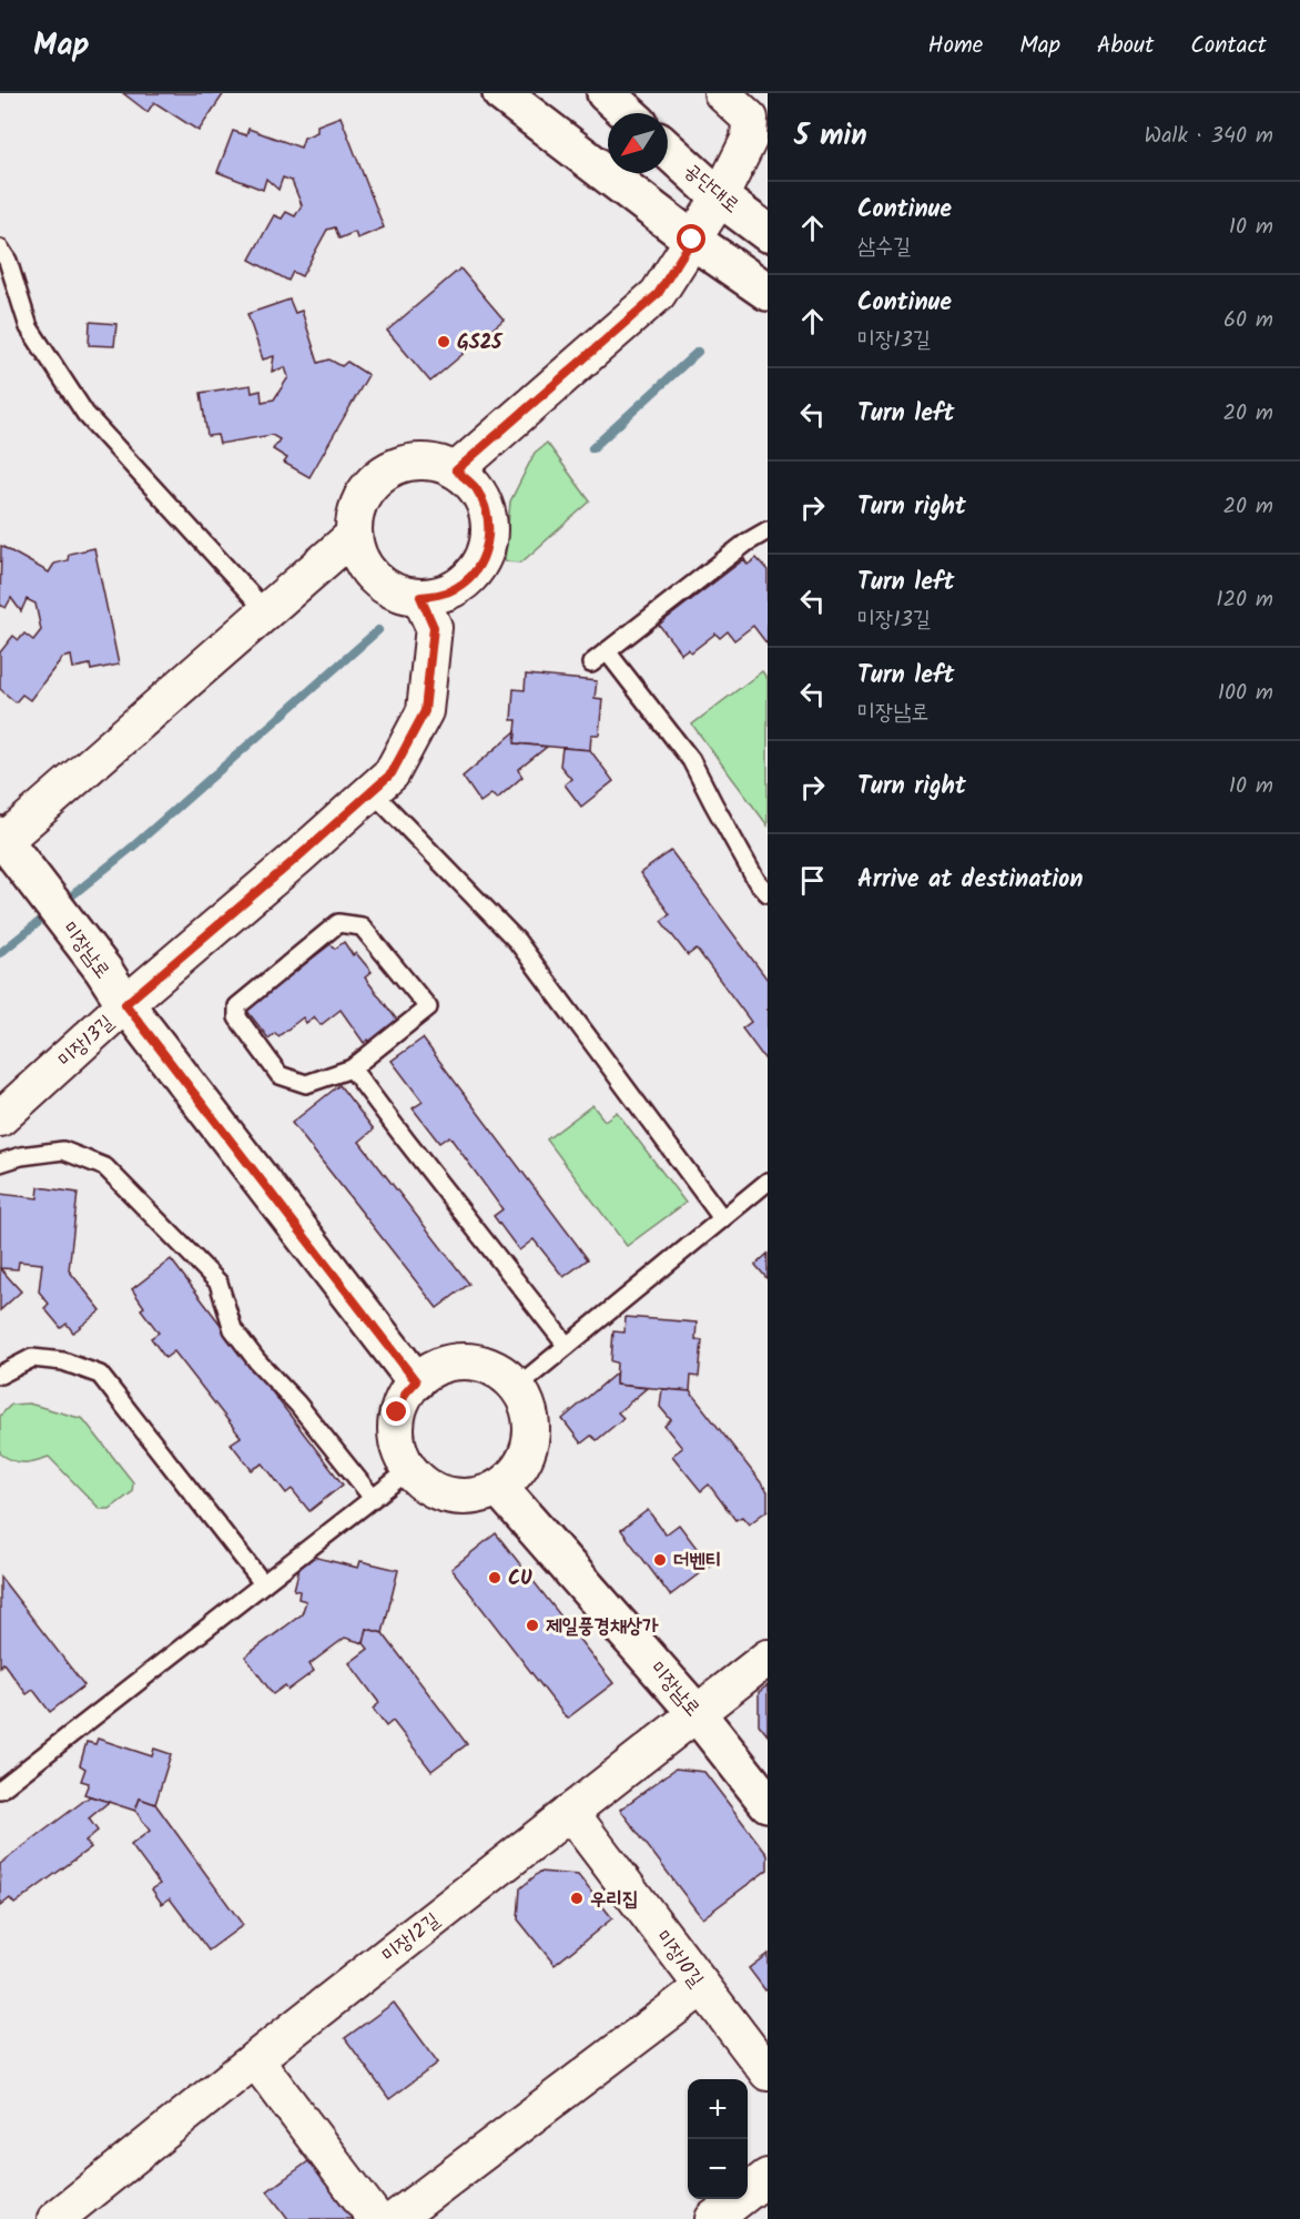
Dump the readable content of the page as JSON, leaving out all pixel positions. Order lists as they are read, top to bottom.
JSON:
{
  "streets": {
    "street": [
      "공단대로",
      "미장남로",
      "미장13길",
      "미장12길",
      "미장10길"
    ]
  },
  "crossings": [
    ["미장남로", "미장13길"],
    ["미장남로", "미장12길"],
    ["미장12길", "미장10길"]
  ],
  "places": [
    "GS25",
    "더벤티",
    "CU",
    "제일풍경채상가",
    "우리집"
  ],
  "north": "bottom left",
  "page": {
    "header": "Map",
    "nav": [
      "Home",
      "Map",
      "About",
      "Contact"
    ],
    "heading": ["5 min", "Walk · 340 m"],
    "list": [
      ["Continue", "삼수길", "10 m"],
      ["Continue", "미장13길", "60 m"],
      ["Turn left", "20 m"],
      ["Turn right", "20 m"],
      ["Turn left", "미장13길", "120 m"],
      ["Turn left", "미장남로", "100 m"],
      ["Turn right", "10 m"],
      "Arrive at destination"
    ],
    "map_buttons": ["+", "−"]
  }
}
